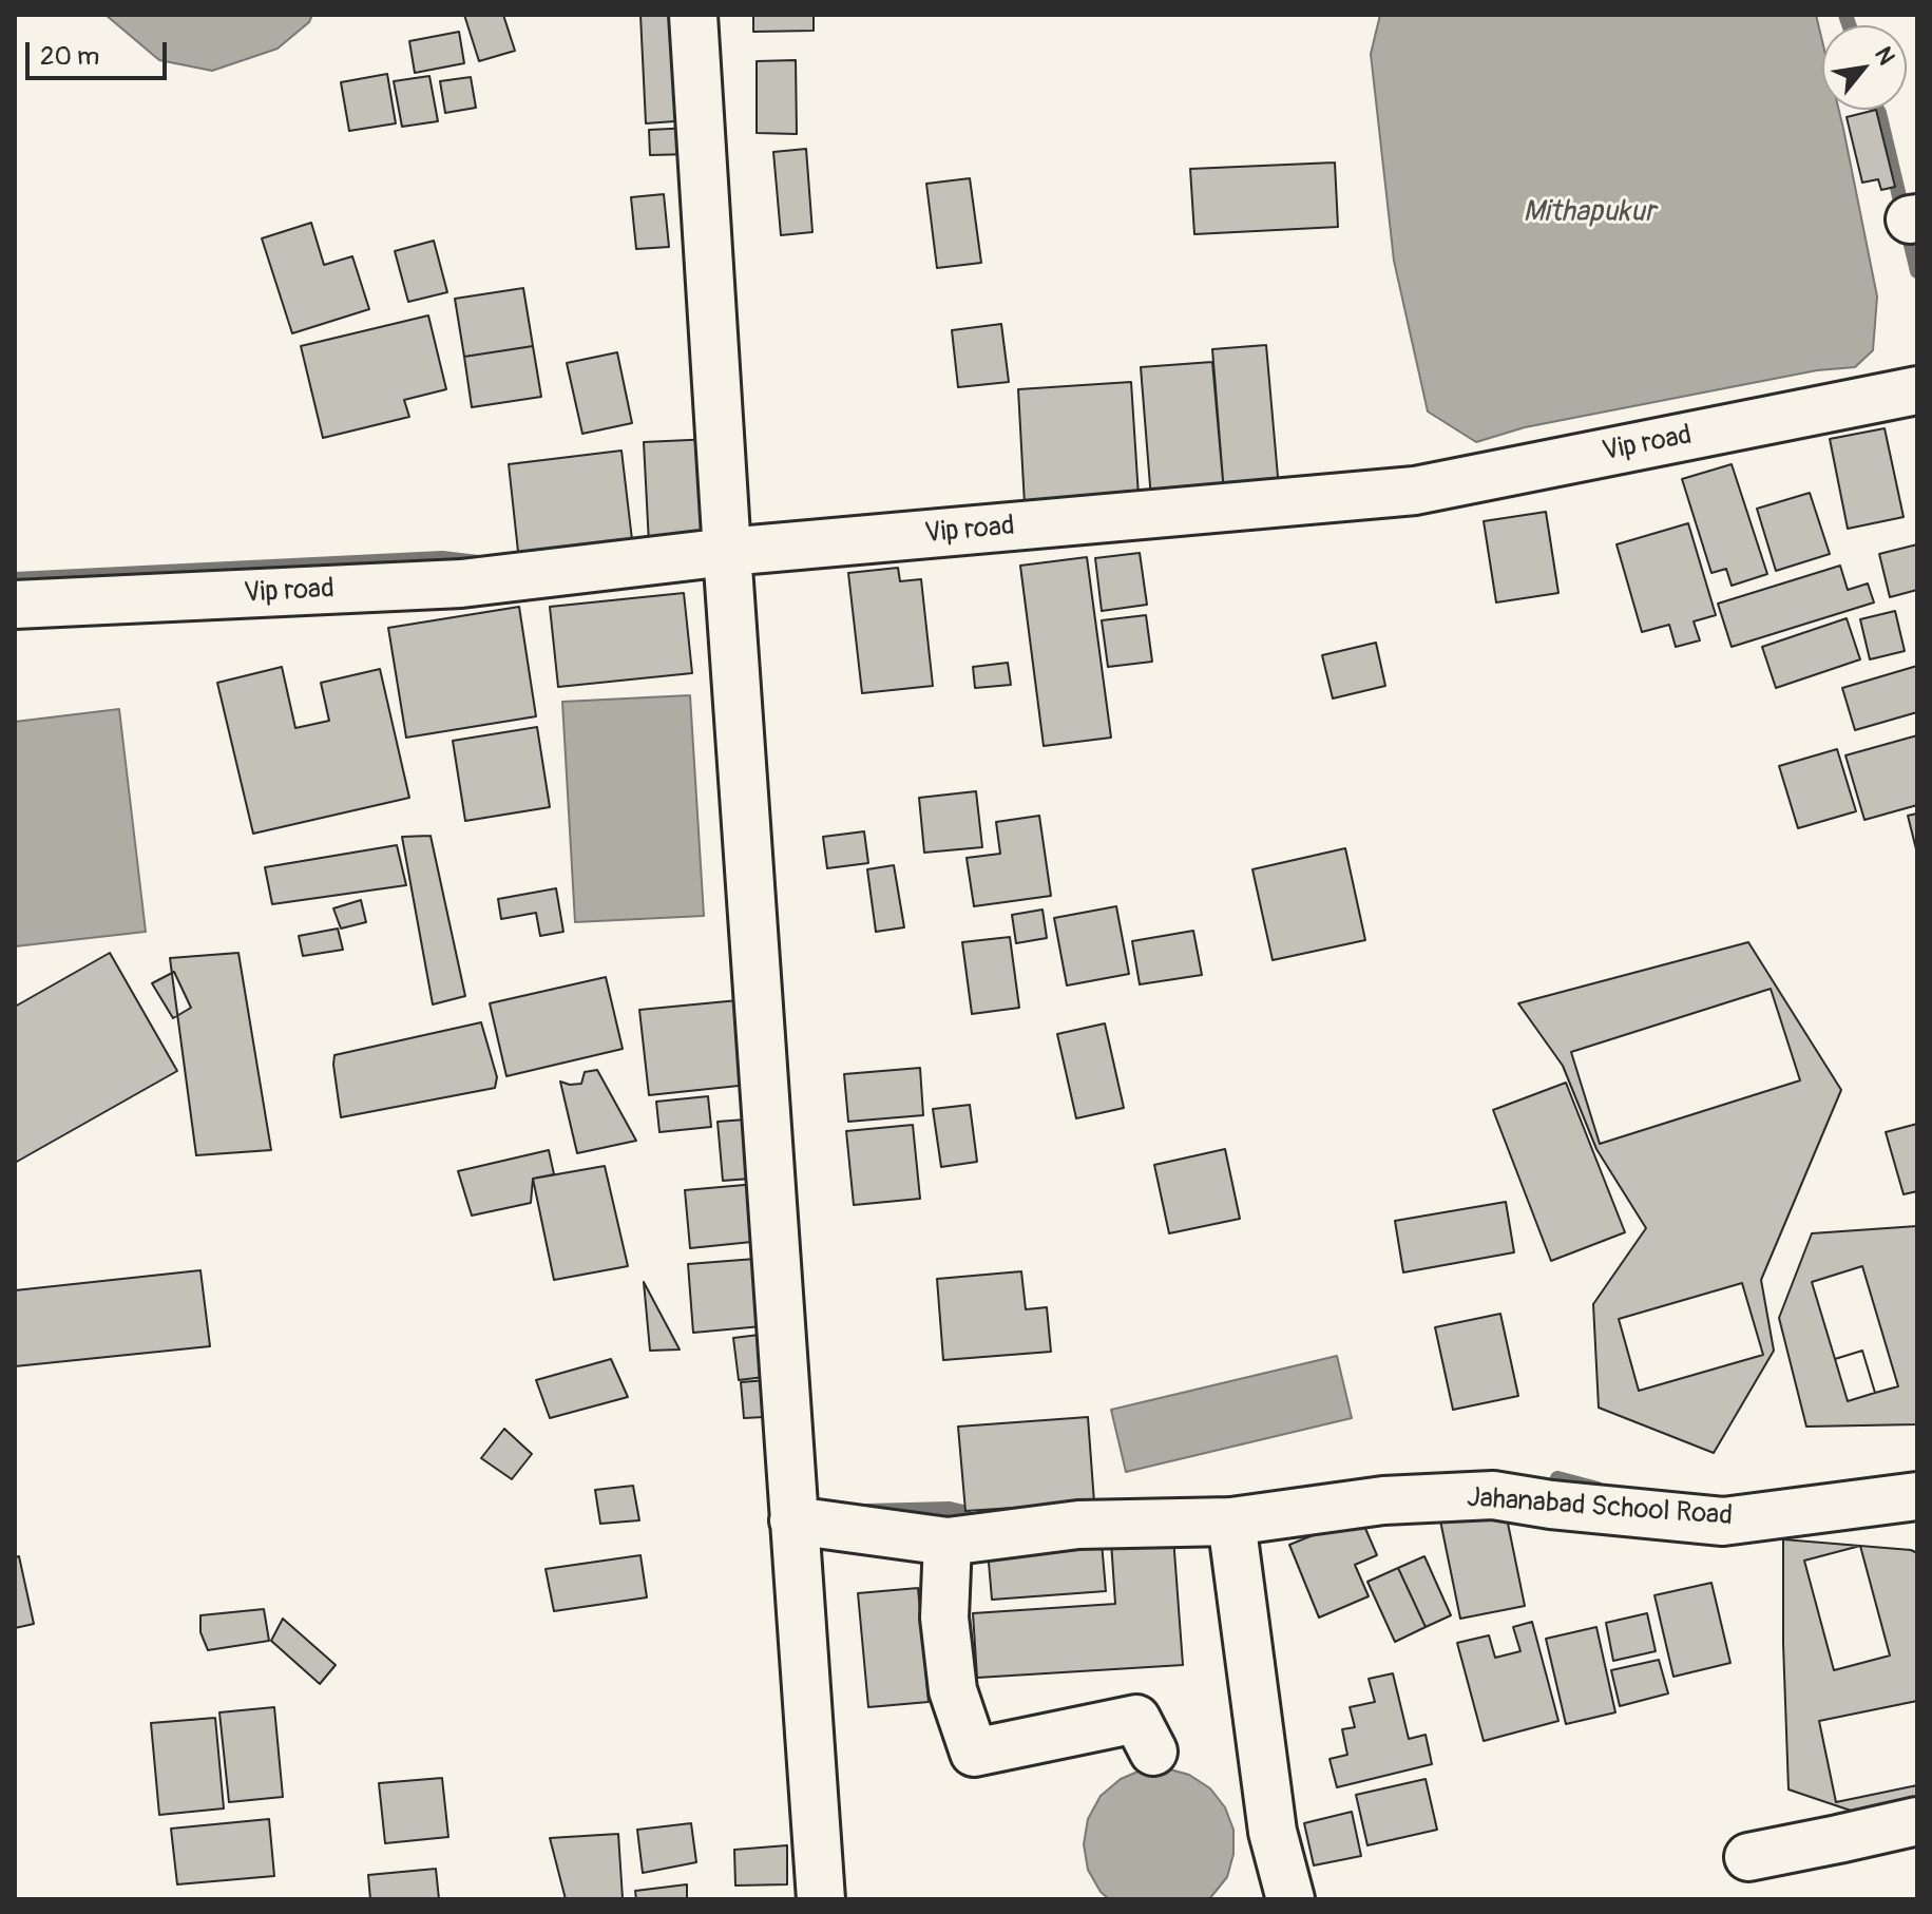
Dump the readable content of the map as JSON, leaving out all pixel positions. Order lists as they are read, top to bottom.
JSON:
{
  "streets": {
    "street": ["Vip road", "Jahanabad School Road"]
  },
  "water": ["Mithapukur"],
  "scale_bar": "20 m",
  "north": "top right"
}
